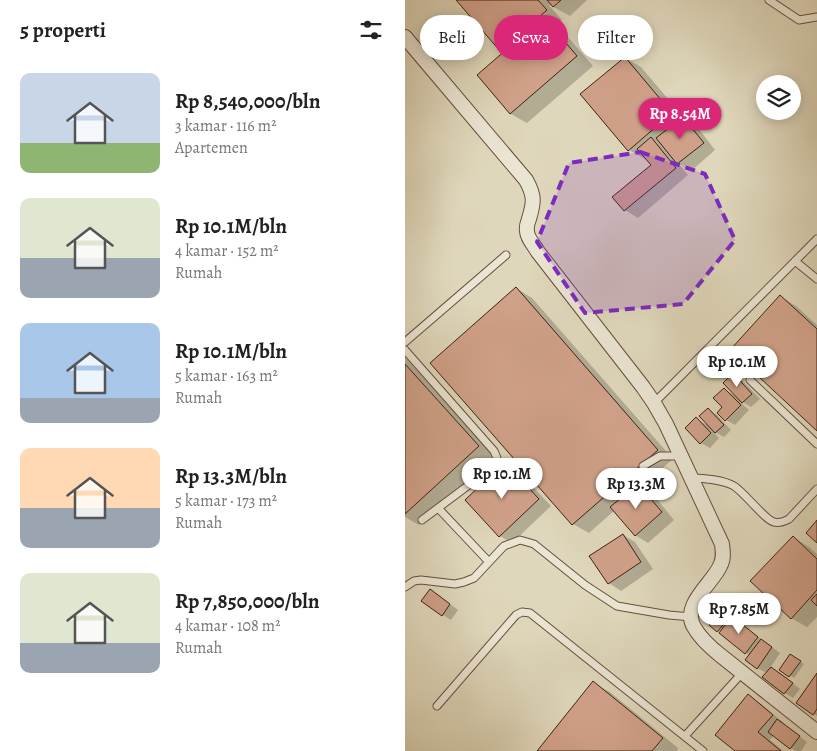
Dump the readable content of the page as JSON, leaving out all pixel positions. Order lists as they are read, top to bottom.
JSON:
{
  "page": {
    "heading": "5 properti",
    "chip": ["Beli", "Sewa", "Filter"],
    "list": [
      {
        "name": "Rp 8,540,000/bln",
        "note": "3 kamar · 116 m² · Apartemen"
      },
      {
        "name": "Rp 10.1M/bln",
        "note": "4 kamar · 152 m² · Rumah"
      },
      {
        "name": "Rp 10.1M/bln",
        "note": "5 kamar · 163 m² · Rumah"
      },
      {
        "name": "Rp 13.3M/bln",
        "note": "5 kamar · 173 m² · Rumah"
      },
      {
        "name": "Rp 7,850,000/bln",
        "note": "4 kamar · 108 m² · Rumah"
      }
    ],
    "price": [
      "Rp 8.54M",
      "Rp 10.1M",
      "Rp 10.1M",
      "Rp 13.3M",
      "Rp 7.85M"
    ]
  }
}
